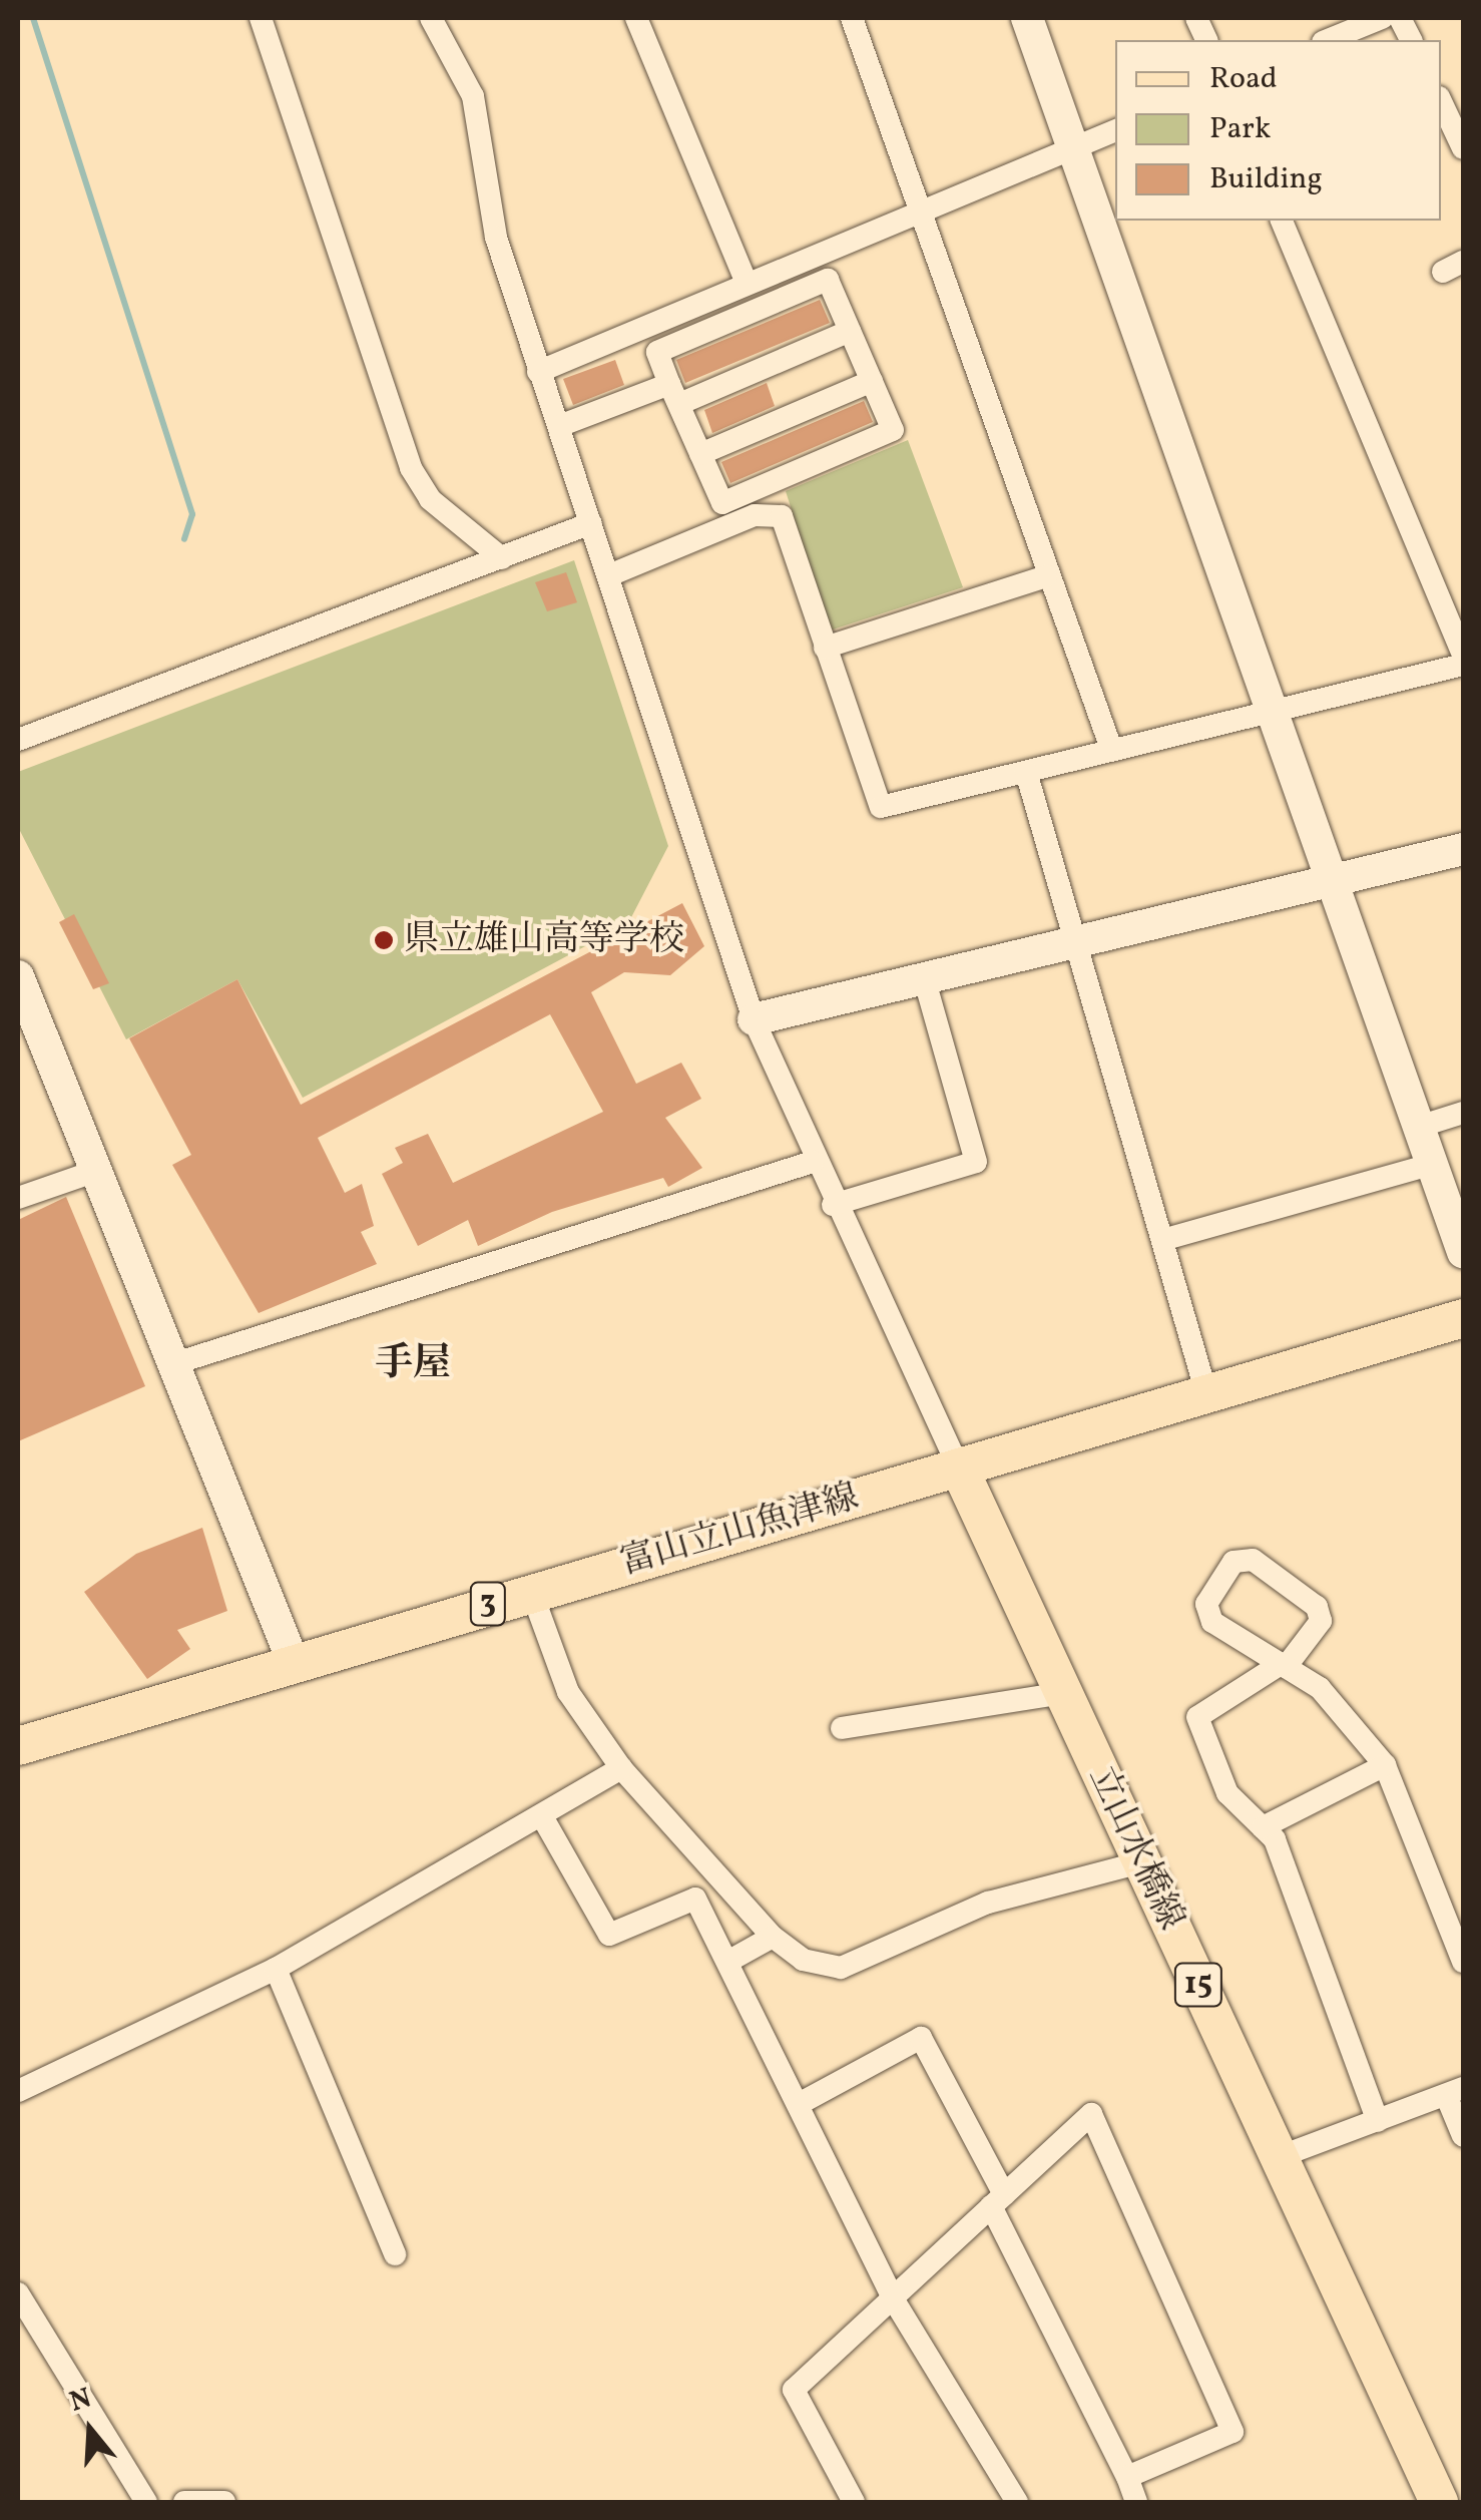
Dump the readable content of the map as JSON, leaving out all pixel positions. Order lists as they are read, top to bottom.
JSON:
{
  "streets": {
    "main road": [
      "富山立山魚津線",
      "3",
      "立山水橋線",
      "15"
    ]
  },
  "crossings": [
    ["富山立山魚津線", "立山水橋線"]
  ],
  "districts": ["手屋"],
  "places": ["県立雄山高等学校"],
  "legend": ["Road", "Park", "Building"],
  "north": "top"
}
